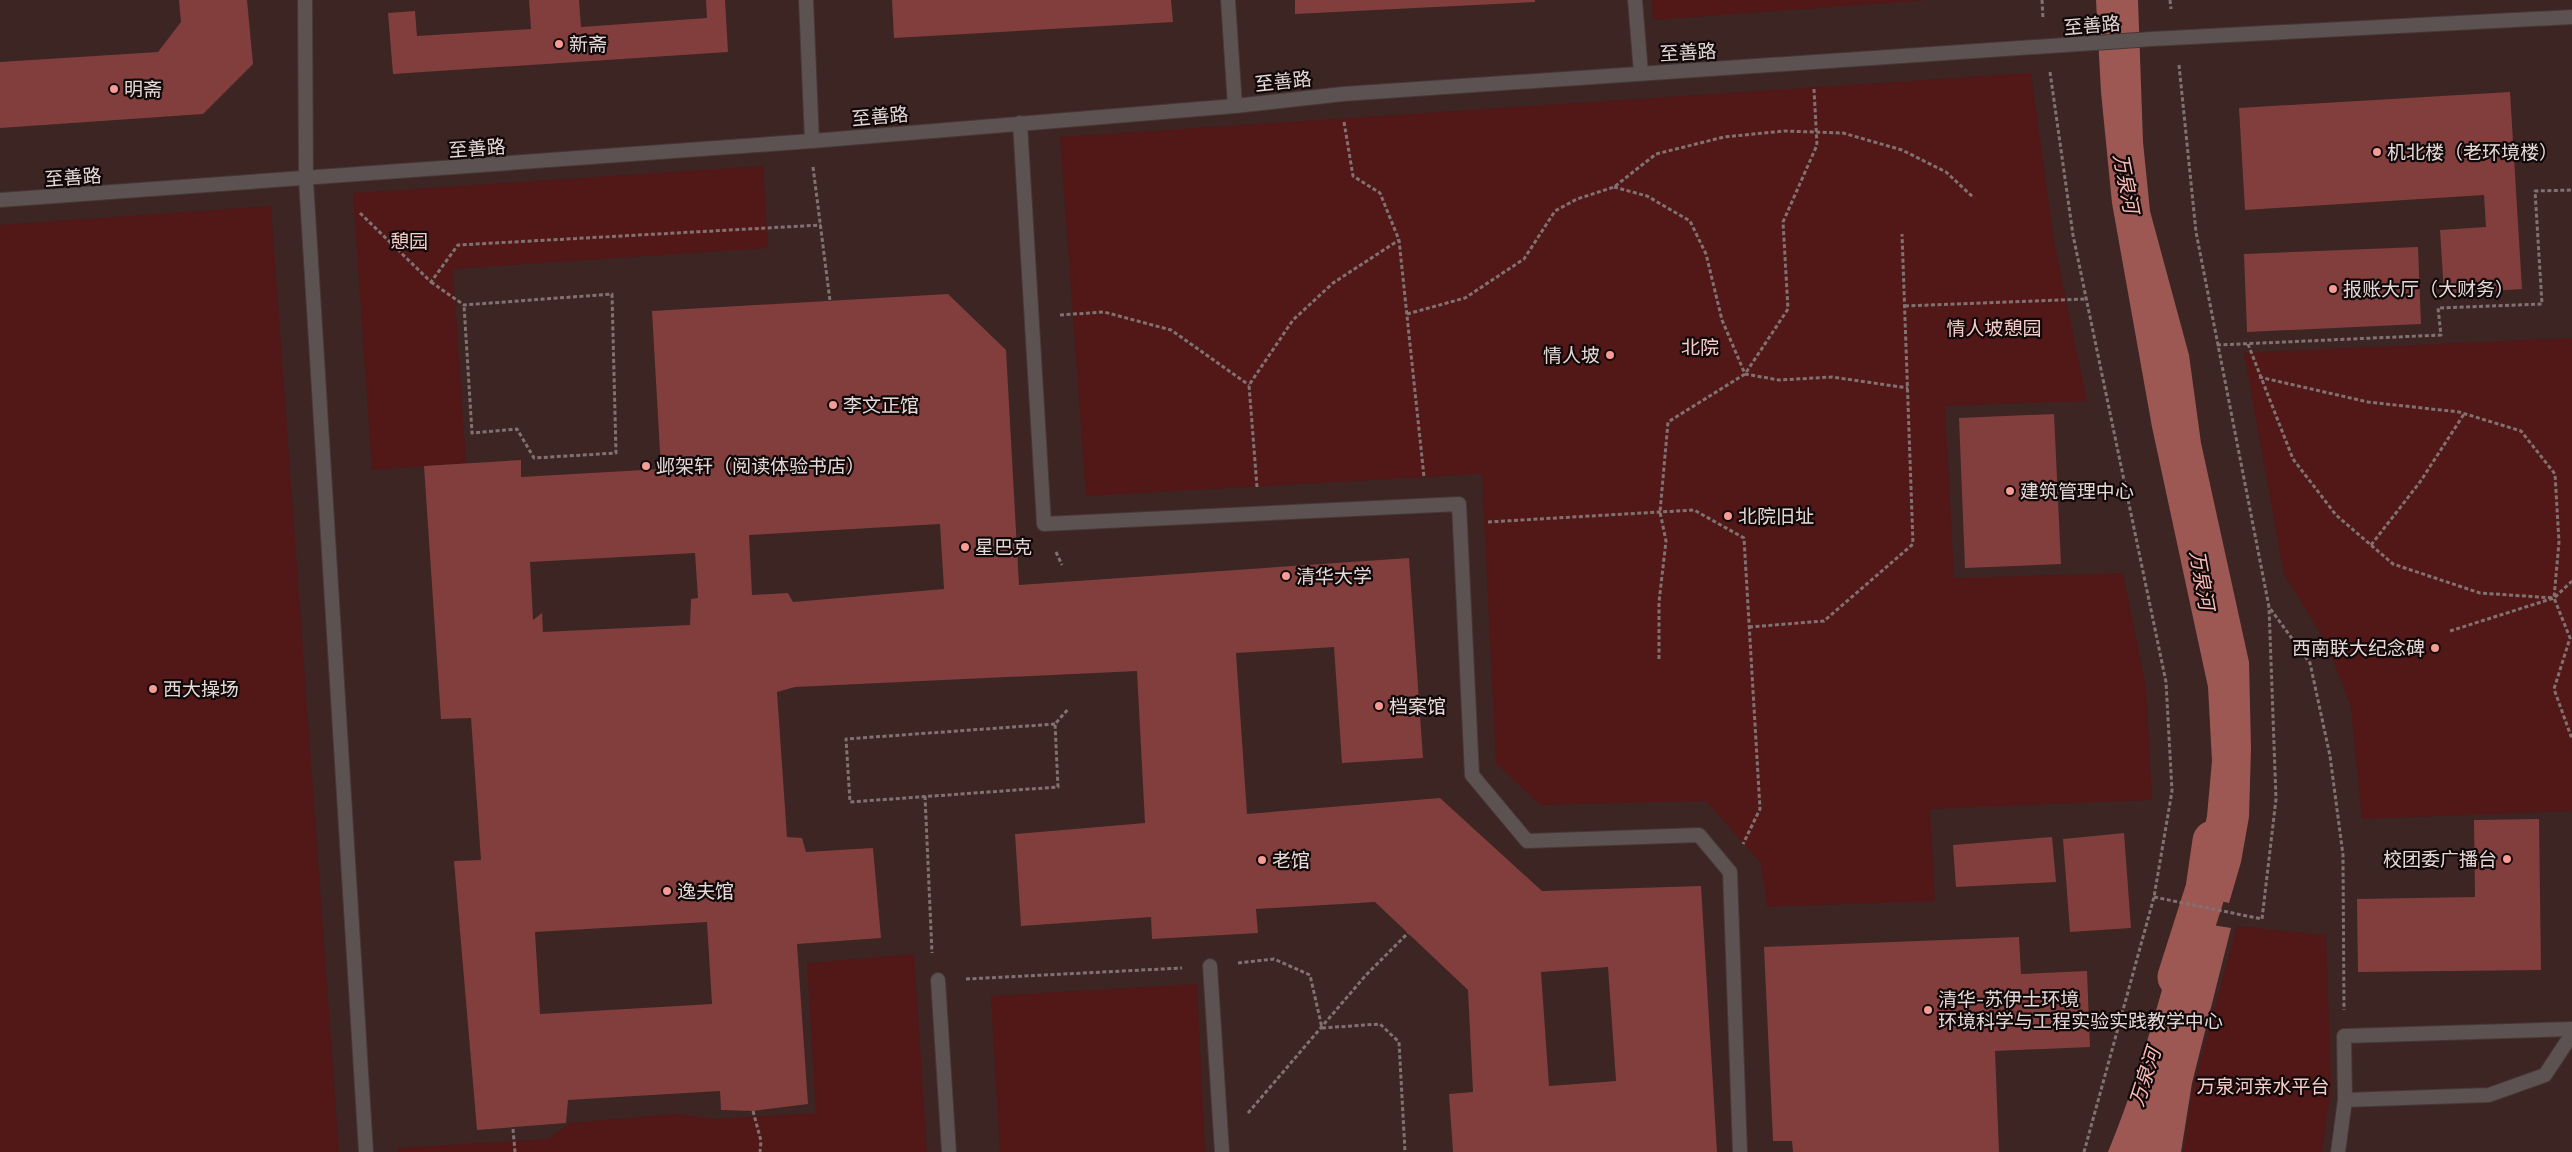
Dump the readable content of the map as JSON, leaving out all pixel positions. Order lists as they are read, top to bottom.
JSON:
{
  "streets": {
    "street": ["至善路"]
  },
  "water": ["万泉河"],
  "parks": [
    "憩园",
    "情人坡憩园",
    "北院",
    "万泉河亲水平台"
  ],
  "places": [
    "新斋",
    "明斋",
    "机北楼（老环境楼）",
    "报账大厅（大财务）",
    "情人坡",
    "李文正馆",
    "邺架轩（阅读体验书店）",
    "建筑管理中心",
    "北院旧址",
    "星巴克",
    "清华大学",
    "西南联大纪念碑",
    "西大操场",
    "档案馆",
    "校团委广播台",
    "老馆",
    "逸夫馆",
    "清华-苏伊士环境 环境科学与工程实验实践教学中心"
  ]
}
